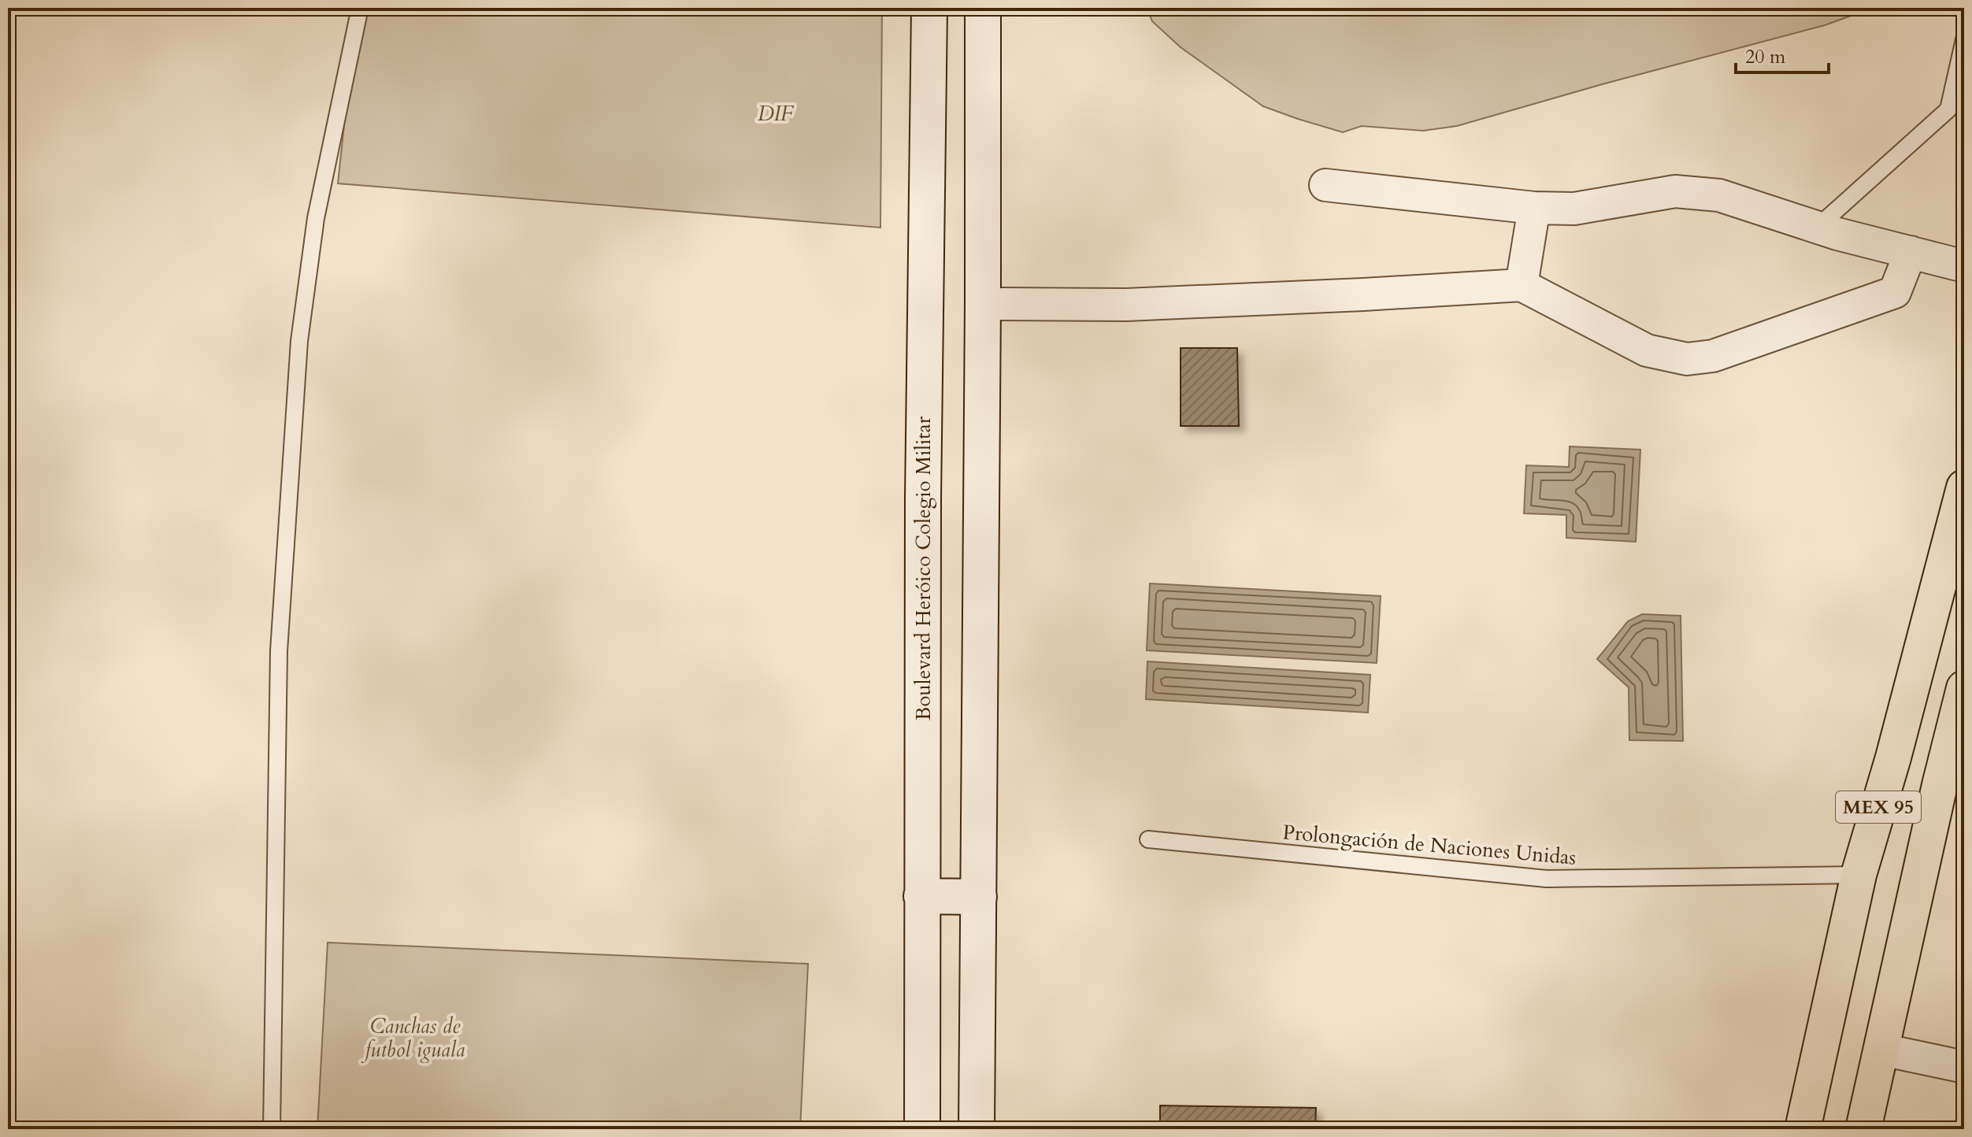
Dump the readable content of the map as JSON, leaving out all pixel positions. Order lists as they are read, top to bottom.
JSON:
{
  "streets": {
    "main road": ["Boulevard Heróico Colegio Militar", "MEX 95"],
    "lane": ["Prolongación de Naciones Unidas"]
  },
  "crossings": [
    ["MEX 95", "Prolongación de Naciones Unidas"]
  ],
  "parks": ["DIF", "Canchas de futbol iguala"],
  "scale_bar": "20 m"
}
